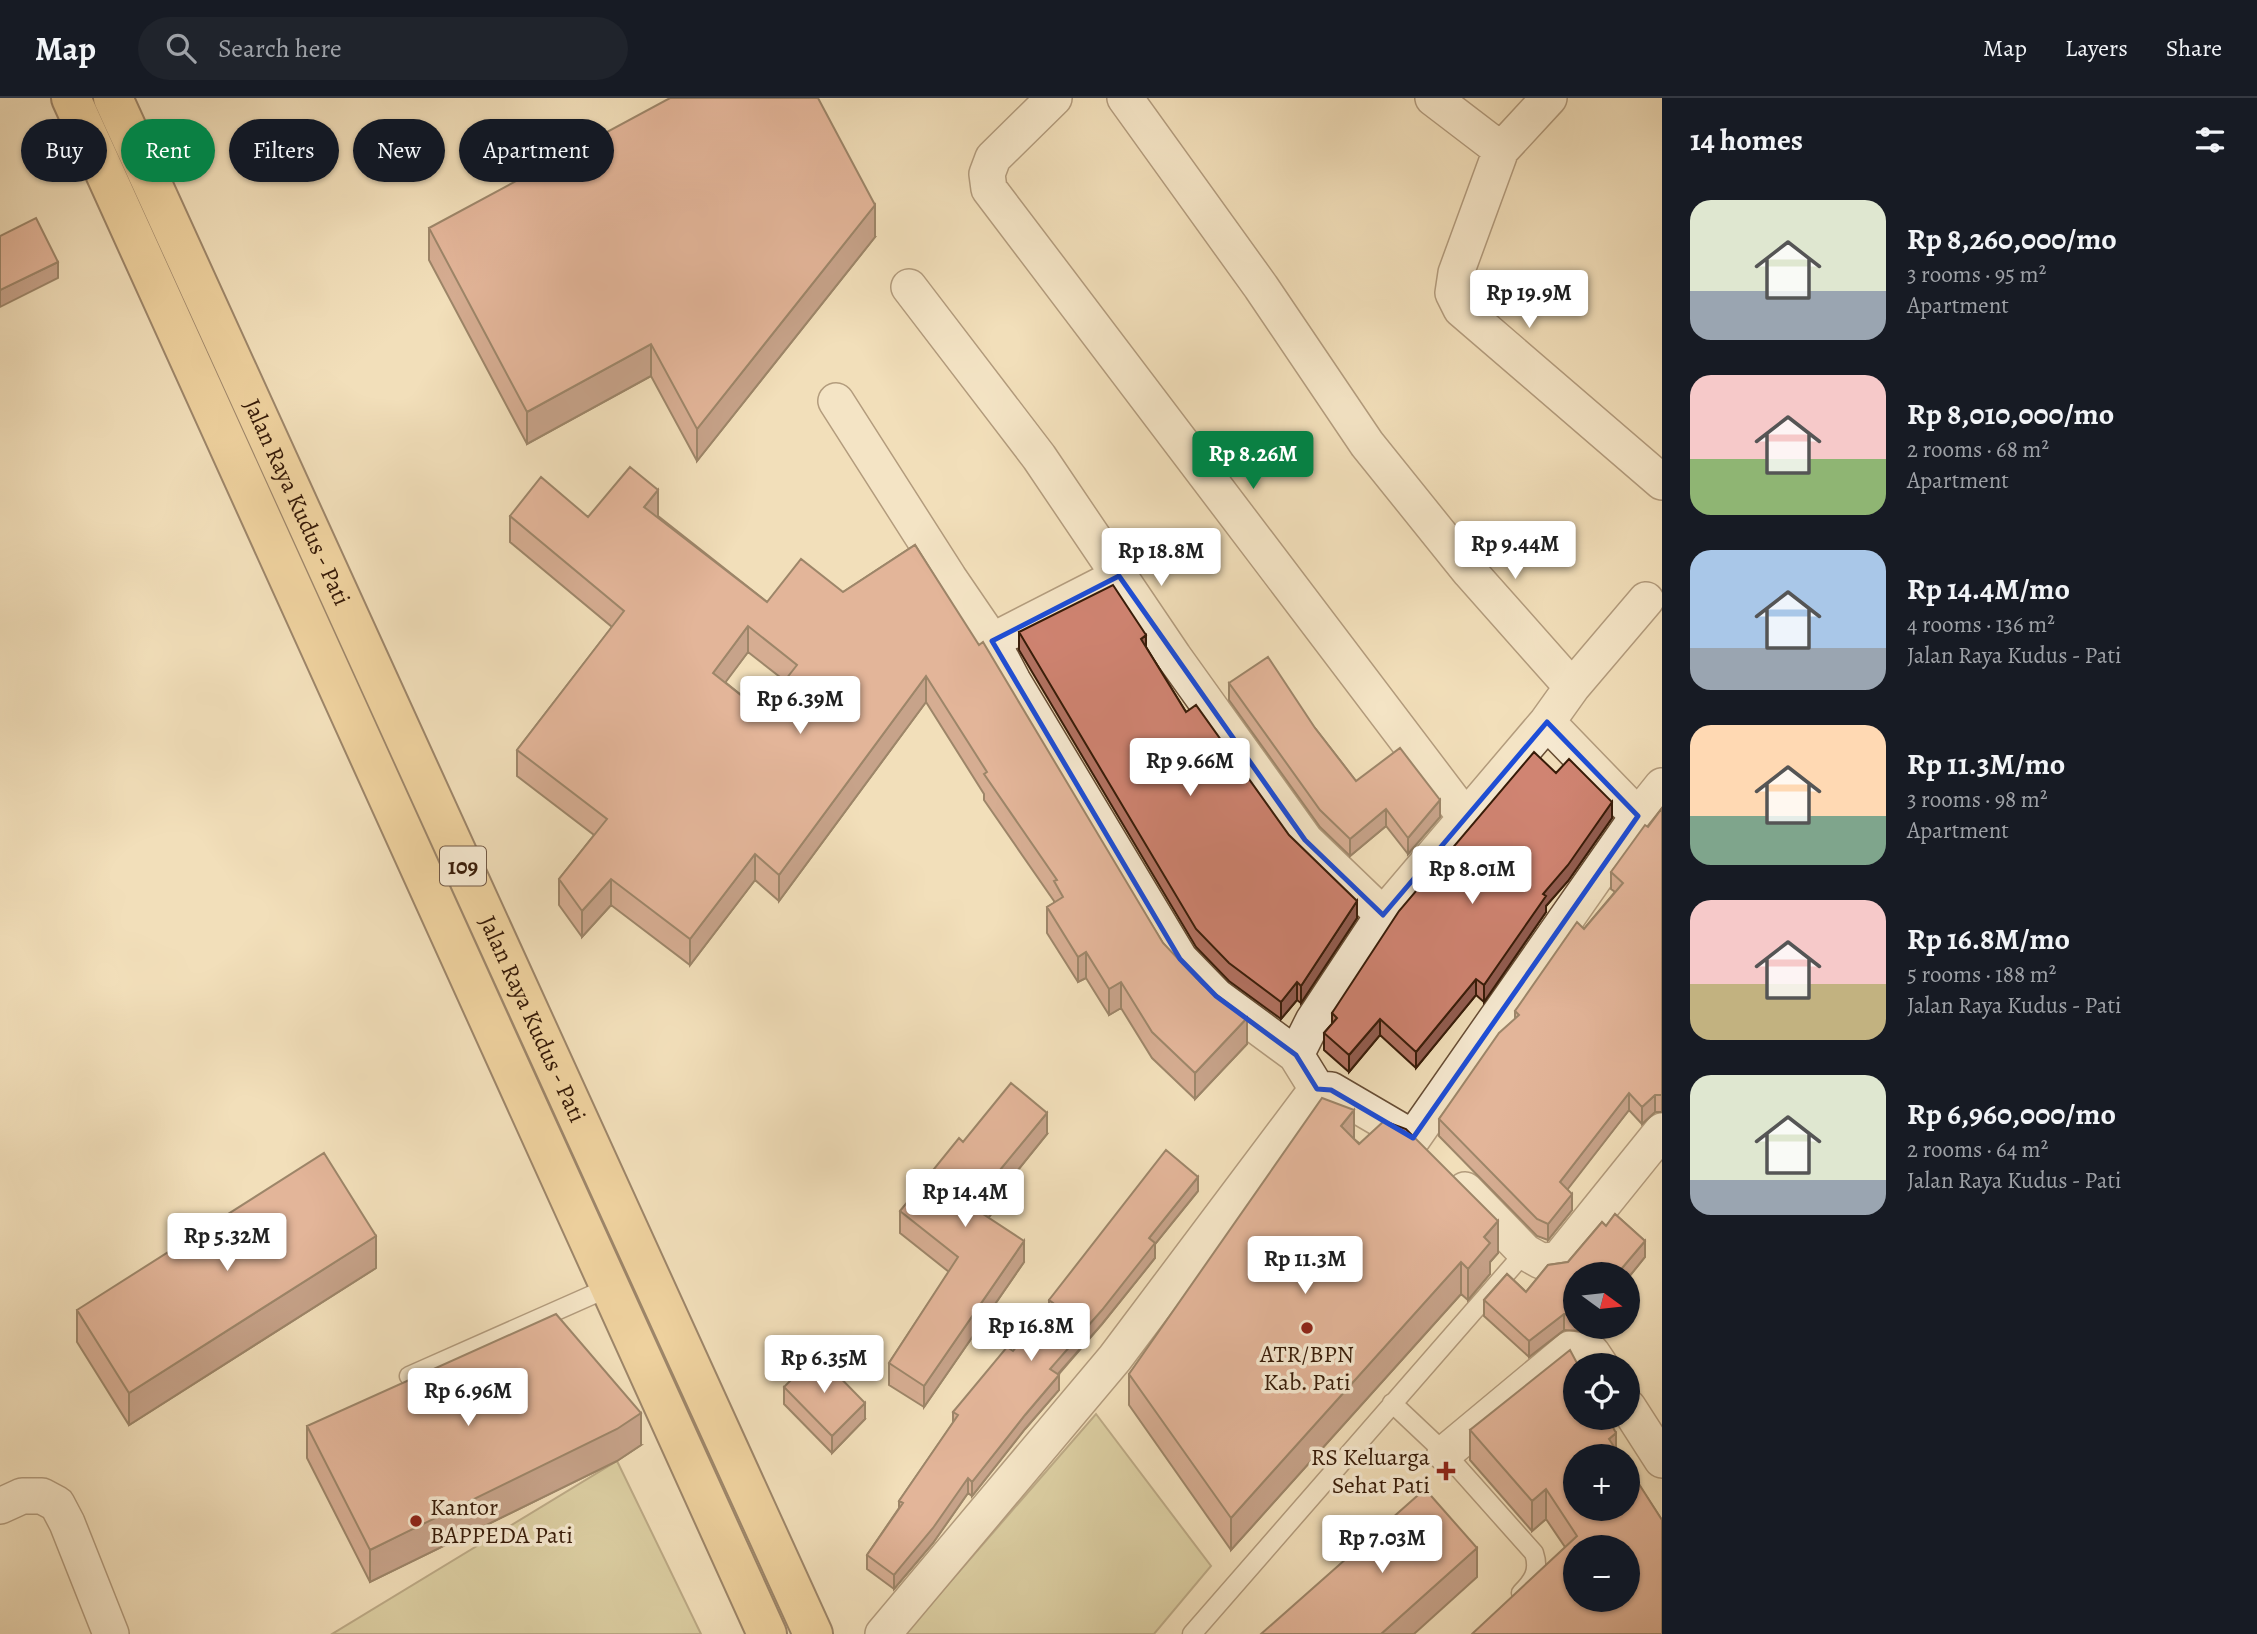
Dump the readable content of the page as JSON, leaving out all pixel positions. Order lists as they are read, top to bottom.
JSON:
{
  "streets": {
    "main road": ["Jalan Raya Kudus - Pati", "109"]
  },
  "places": {
    "other": ["ATR/BPN Kab. Pati", "Kantor BAPPEDA Pati"],
    "health": ["RS Keluarga Sehat Pati"]
  },
  "north": "right",
  "page": {
    "header": "Map",
    "search": "Search here",
    "nav": ["Map", "Layers", "Share"],
    "heading": "14 homes",
    "chip": [
      "Buy",
      "Rent",
      "Filters",
      "New",
      "Apartment"
    ],
    "list": [
      {
        "name": "Rp 8,260,000/mo",
        "note": "3 rooms · 95 m² · Apartment"
      },
      {
        "name": "Rp 8,010,000/mo",
        "note": "2 rooms · 68 m² · Apartment"
      },
      {
        "name": "Rp 14.4M/mo",
        "note": "4 rooms · 136 m² · Jalan Raya Kudus - Pati"
      },
      {
        "name": "Rp 11.3M/mo",
        "note": "3 rooms · 98 m² · Apartment"
      },
      {
        "name": "Rp 16.8M/mo",
        "note": "5 rooms · 188 m² · Jalan Raya Kudus - Pati"
      },
      {
        "name": "Rp 6,960,000/mo",
        "note": "2 rooms · 64 m² · Jalan Raya Kudus - Pati"
      }
    ],
    "price": [
      "Rp 19.9M",
      "Rp 8.26M",
      "Rp 9.44M",
      "Rp 18.8M",
      "Rp 6.39M",
      "Rp 9.66M",
      "Rp 8.01M",
      "Rp 14.4M",
      "Rp 5.32M",
      "Rp 11.3M",
      "Rp 16.8M",
      "Rp 6.35M",
      "Rp 6.96M",
      "Rp 7.03M"
    ],
    "map_buttons": ["+", "−"]
  }
}
